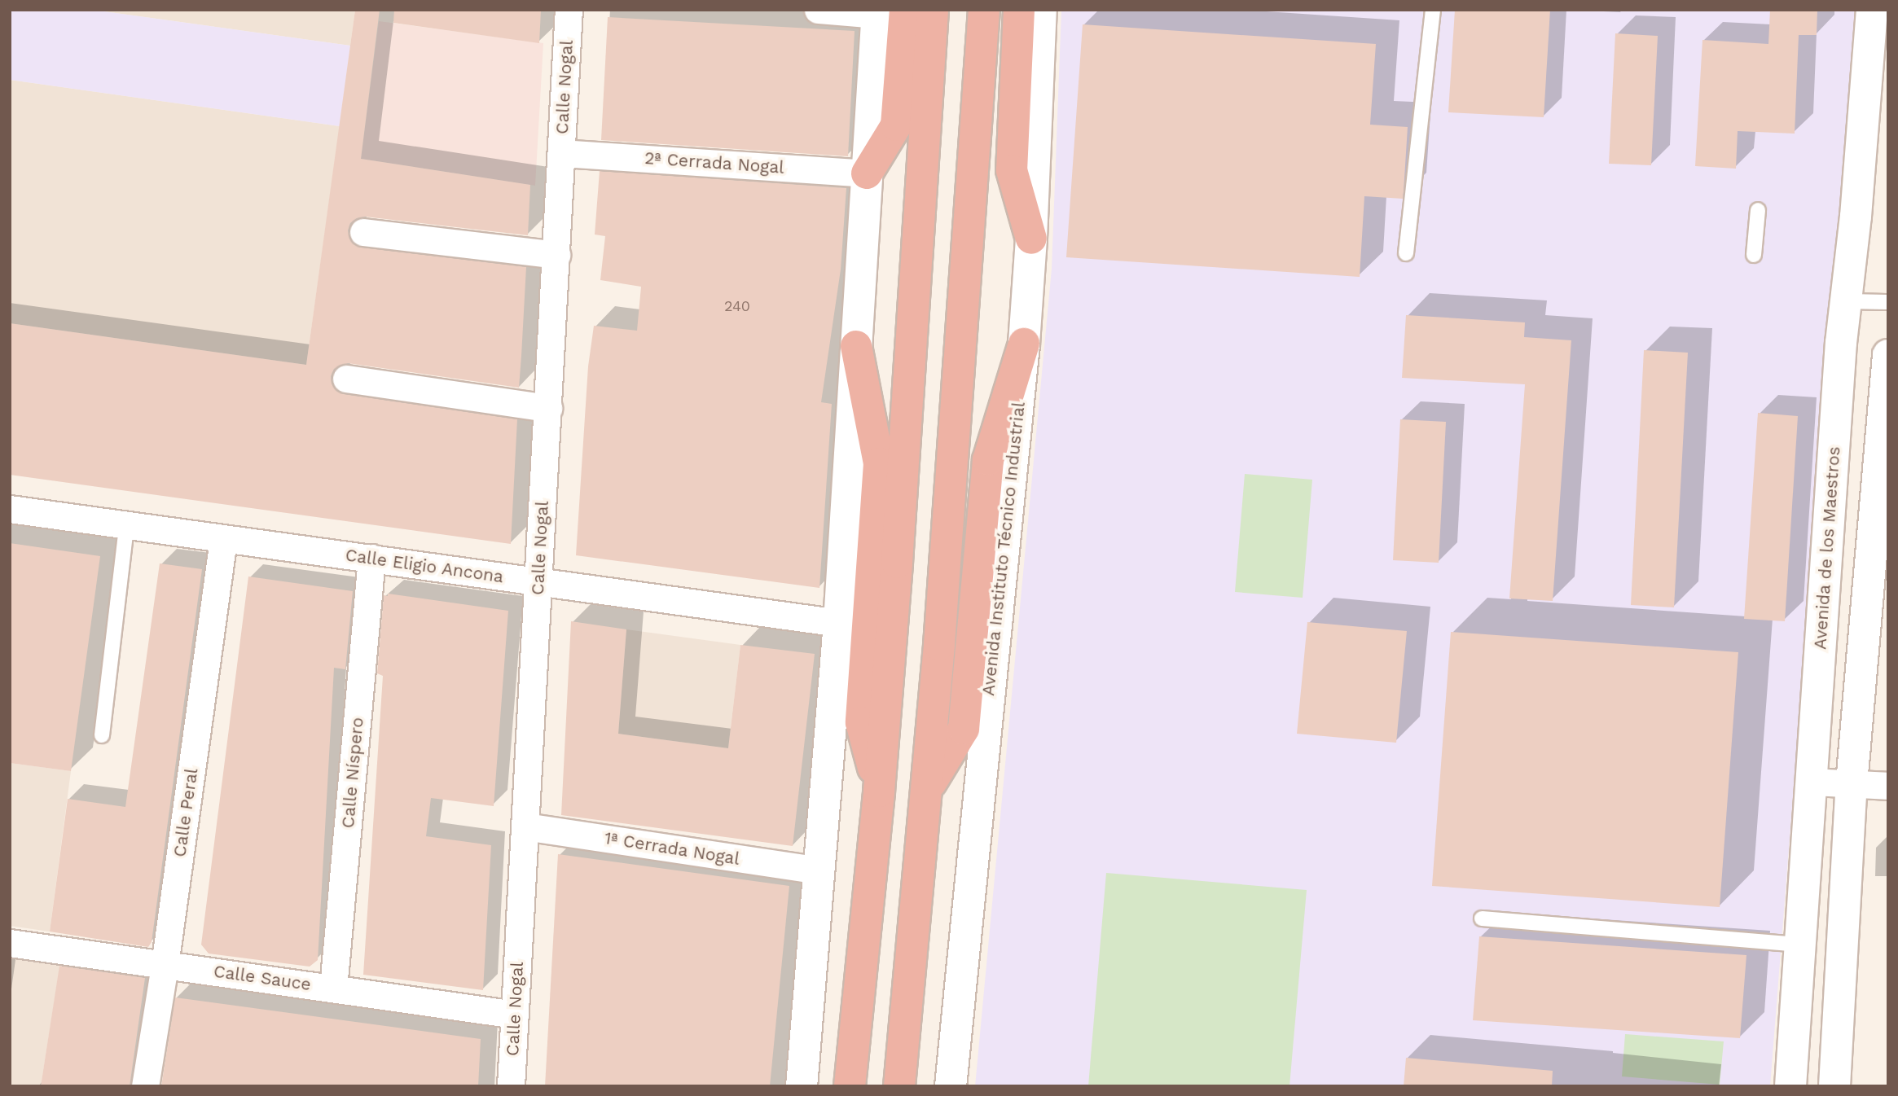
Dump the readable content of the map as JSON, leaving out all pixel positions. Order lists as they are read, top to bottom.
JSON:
{
  "streets": {
    "main road": ["Avenida de los Maestros", "Avenida Instituto Técnico Industrial"],
    "street": [
      "Calle Nogal",
      "2ª Cerrada Nogal",
      "Calle Eligio Ancona",
      "Calle Níspero",
      "Calle Peral",
      "1ª Cerrada Nogal",
      "Calle Sauce"
    ]
  },
  "crossings": [
    ["Calle Nogal", "2ª Cerrada Nogal"],
    ["Calle Nogal", "Calle Eligio Ancona"],
    ["Calle Nogal", "1ª Cerrada Nogal"],
    ["Calle Nogal", "Calle Sauce"],
    ["Calle Eligio Ancona", "Calle Níspero"],
    ["Calle Eligio Ancona", "Calle Peral"],
    ["Calle Níspero", "Calle Sauce"],
    ["Calle Peral", "Calle Sauce"]
  ],
  "house_numbers": ["240"]
}
